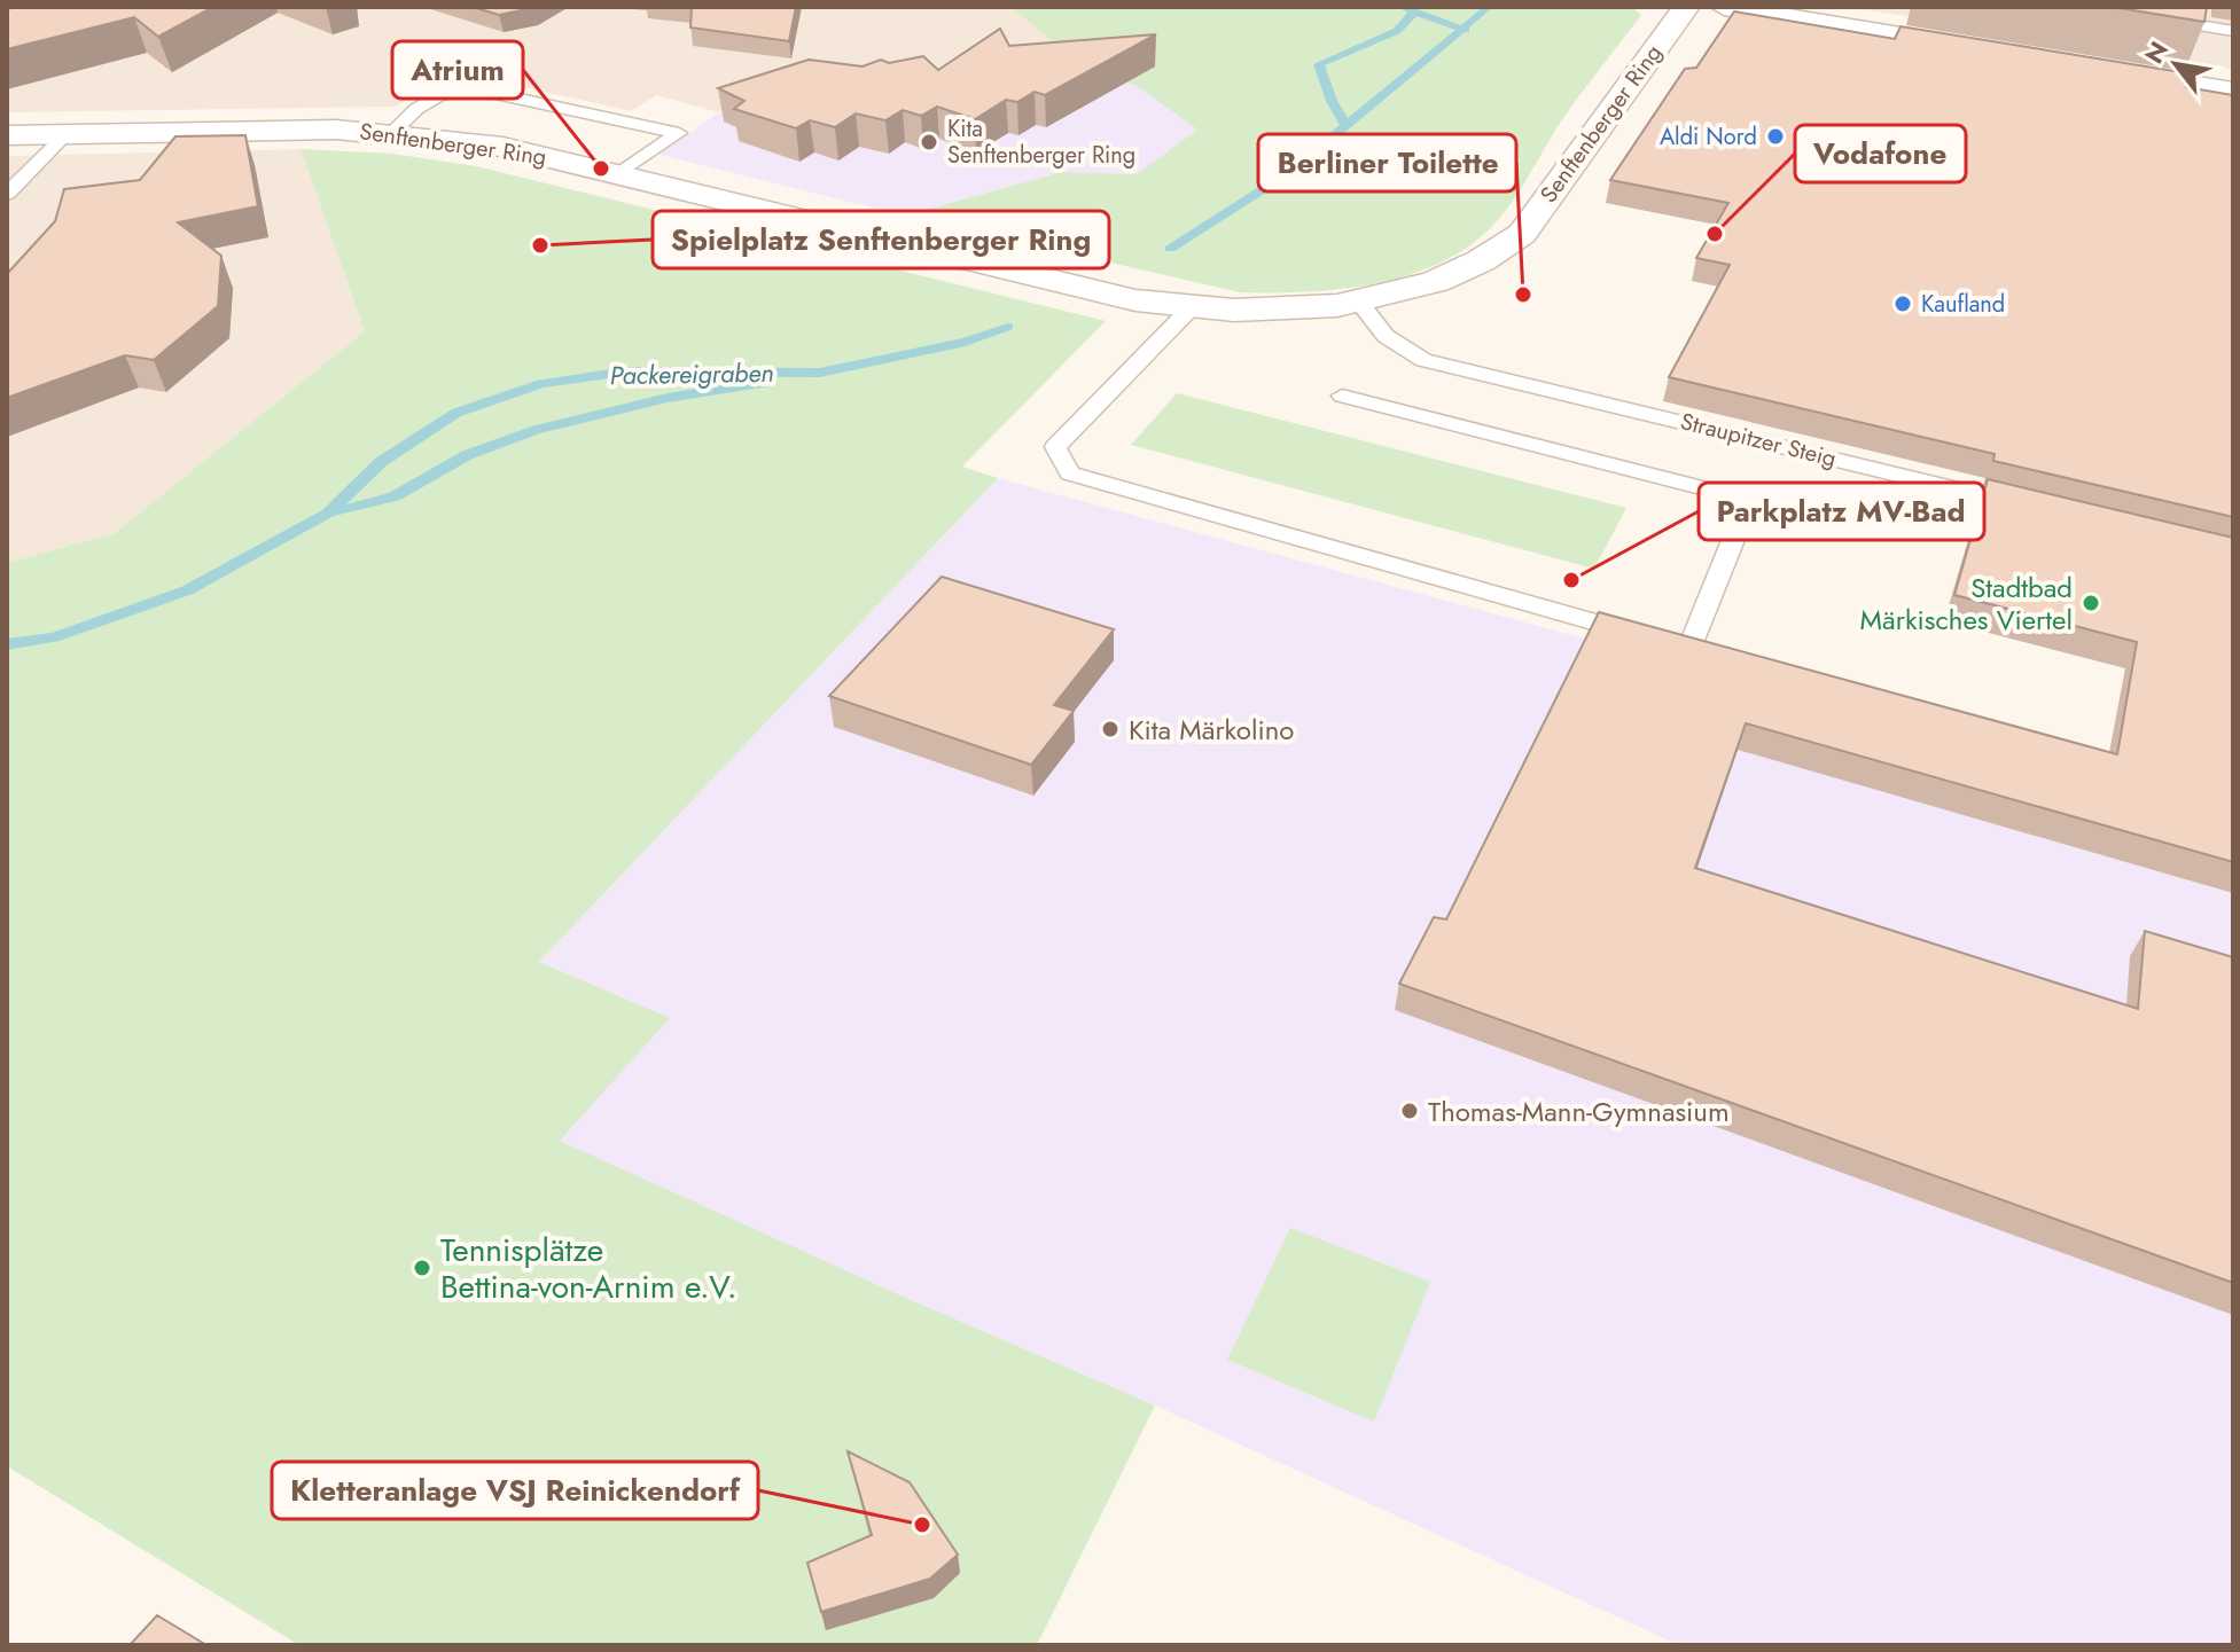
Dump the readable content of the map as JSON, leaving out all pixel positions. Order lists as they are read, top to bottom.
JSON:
{
  "streets": {
    "street": ["Senftenberger Ring"],
    "lane": ["Straupitzer Steig"]
  },
  "crossings": [
    ["Senftenberger Ring", "Straupitzer Steig"]
  ],
  "water": ["Packereigraben"],
  "places": [
    "Aldi Nord",
    "Kita Senftenberger Ring",
    "Atrium",
    "Vodafone",
    "Spielplatz Senftenberger Ring",
    "Berliner Toilette",
    "Kaufland",
    "Parkplatz MV-Bad",
    "Stadtbad Märkisches Viertel",
    "Kita Märkolino",
    "Thomas-Mann-Gymnasium",
    "Tennisplätze Bettina-von-Arnim e.V.",
    "Kletteranlage VSJ Reinickendorf"
  ],
  "north": "top left"
}
